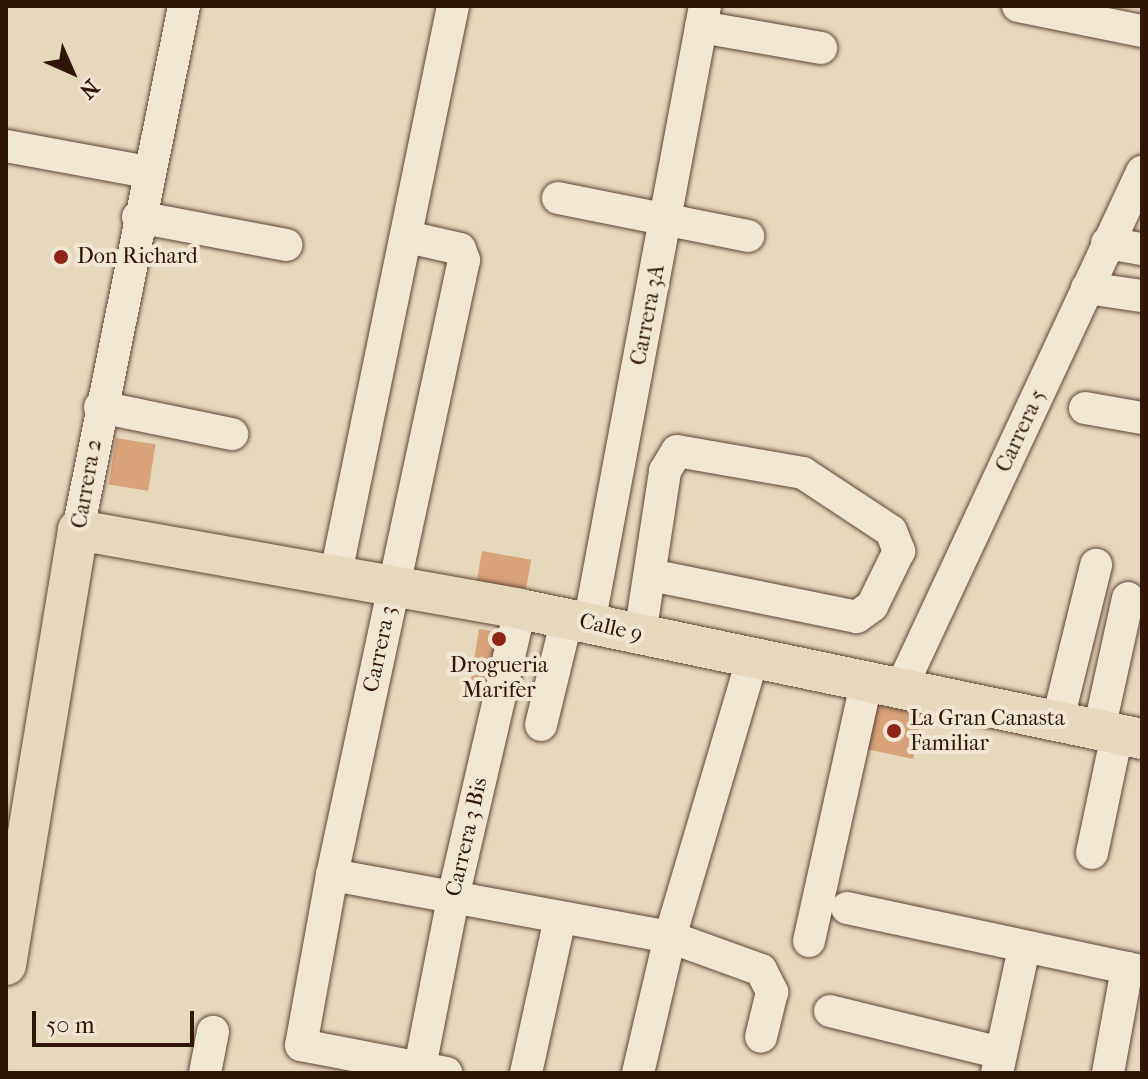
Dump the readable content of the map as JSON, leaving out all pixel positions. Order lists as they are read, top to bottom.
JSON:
{
  "streets": {
    "main road": ["Carrera 2", "Calle 9"],
    "street": [
      "Carrera 3A",
      "Carrera 5",
      "Carrera 3",
      "Carrera 3 Bis"
    ]
  },
  "crossings": [
    ["Carrera 3A", "Calle 9"],
    ["Carrera 5", "Calle 9"],
    ["Carrera 2", "Calle 9"],
    ["Calle 9", "Carrera 3"],
    ["Calle 9", "Carrera 3 Bis"],
    ["Carrera 3", "Carrera 3 Bis"]
  ],
  "places": ["Don Richard", "Drogueria Marifer", "La Gran Canasta Familiar"],
  "scale_bar": "50 m",
  "north": "bottom right"
}
